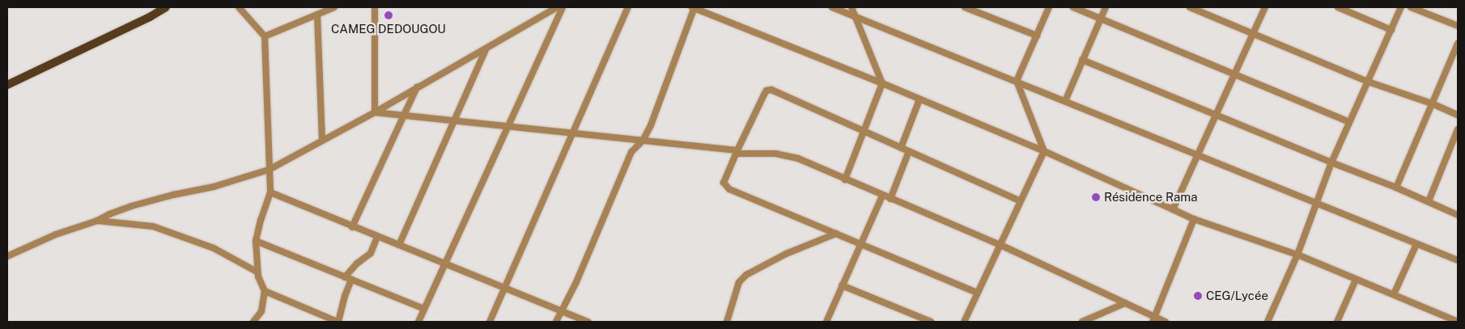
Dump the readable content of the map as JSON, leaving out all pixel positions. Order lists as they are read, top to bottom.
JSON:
{
  "places": ["CAMEG DEDOUGOU", "Résidence Rama", "CEG/Lycée"]
}
